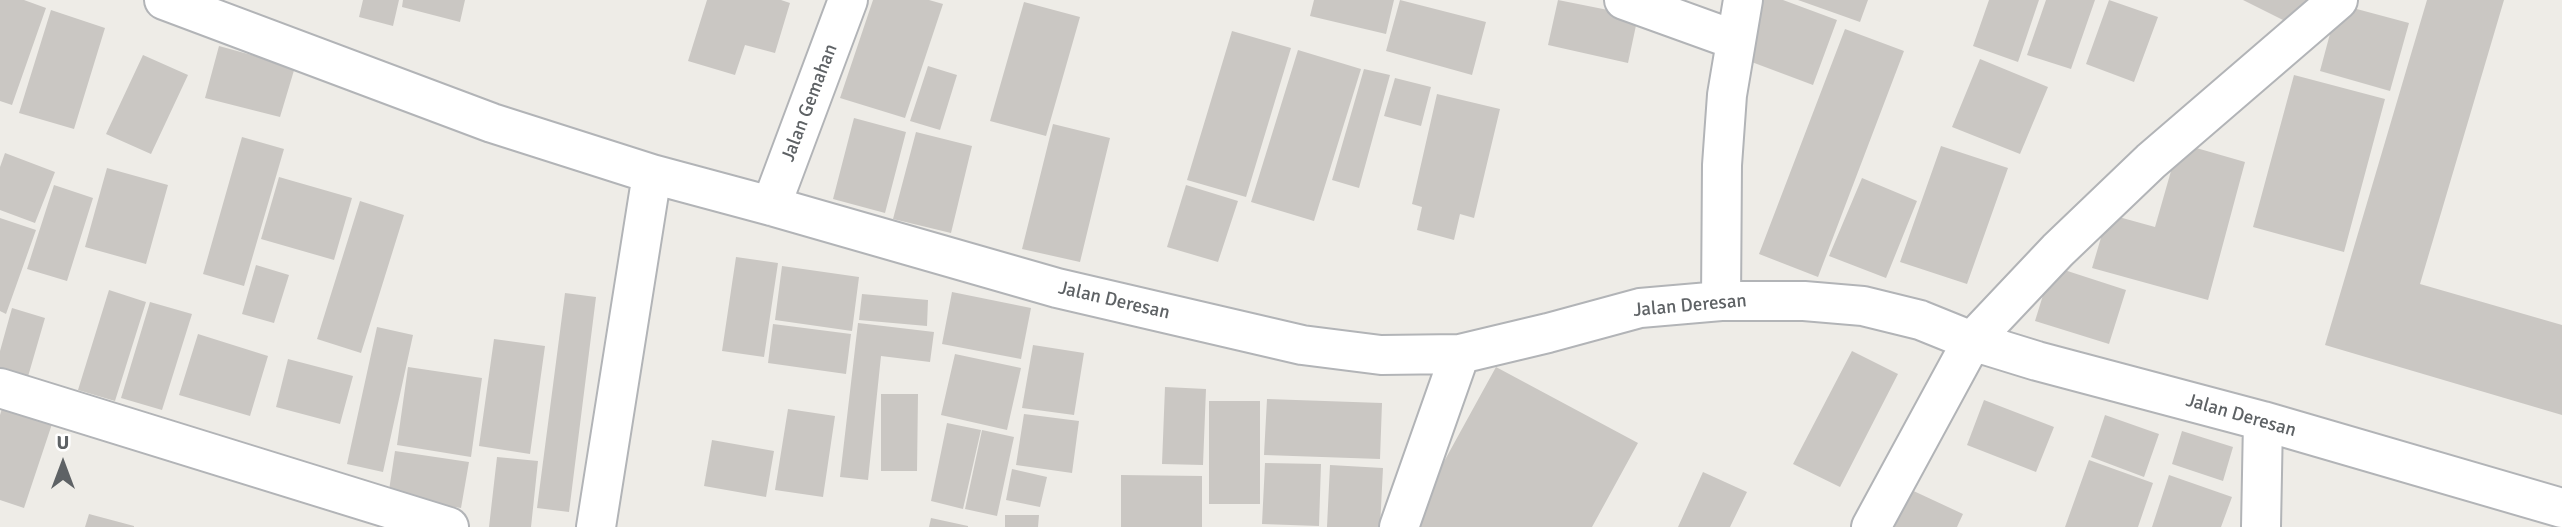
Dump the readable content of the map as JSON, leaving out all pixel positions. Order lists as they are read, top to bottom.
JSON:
{
  "streets": {
    "street": ["Jalan Gemahan", "Jalan Deresan"]
  },
  "crossings": [
    ["Jalan Gemahan", "Jalan Deresan"]
  ],
  "north": "top"
}
